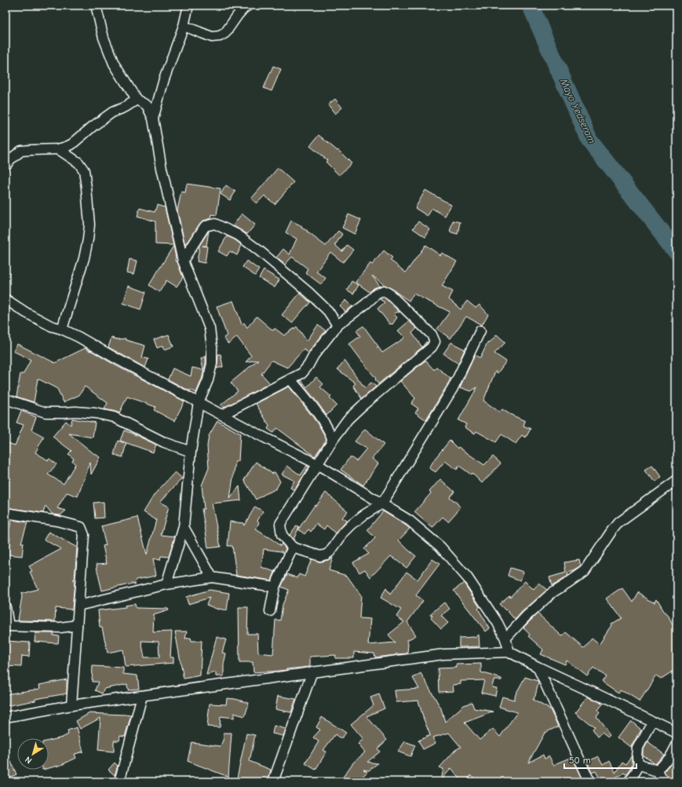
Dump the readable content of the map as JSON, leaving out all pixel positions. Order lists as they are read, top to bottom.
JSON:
{
  "water": ["Mayo Yedseram"],
  "scale_bar": "50 m",
  "north": "bottom left"
}
